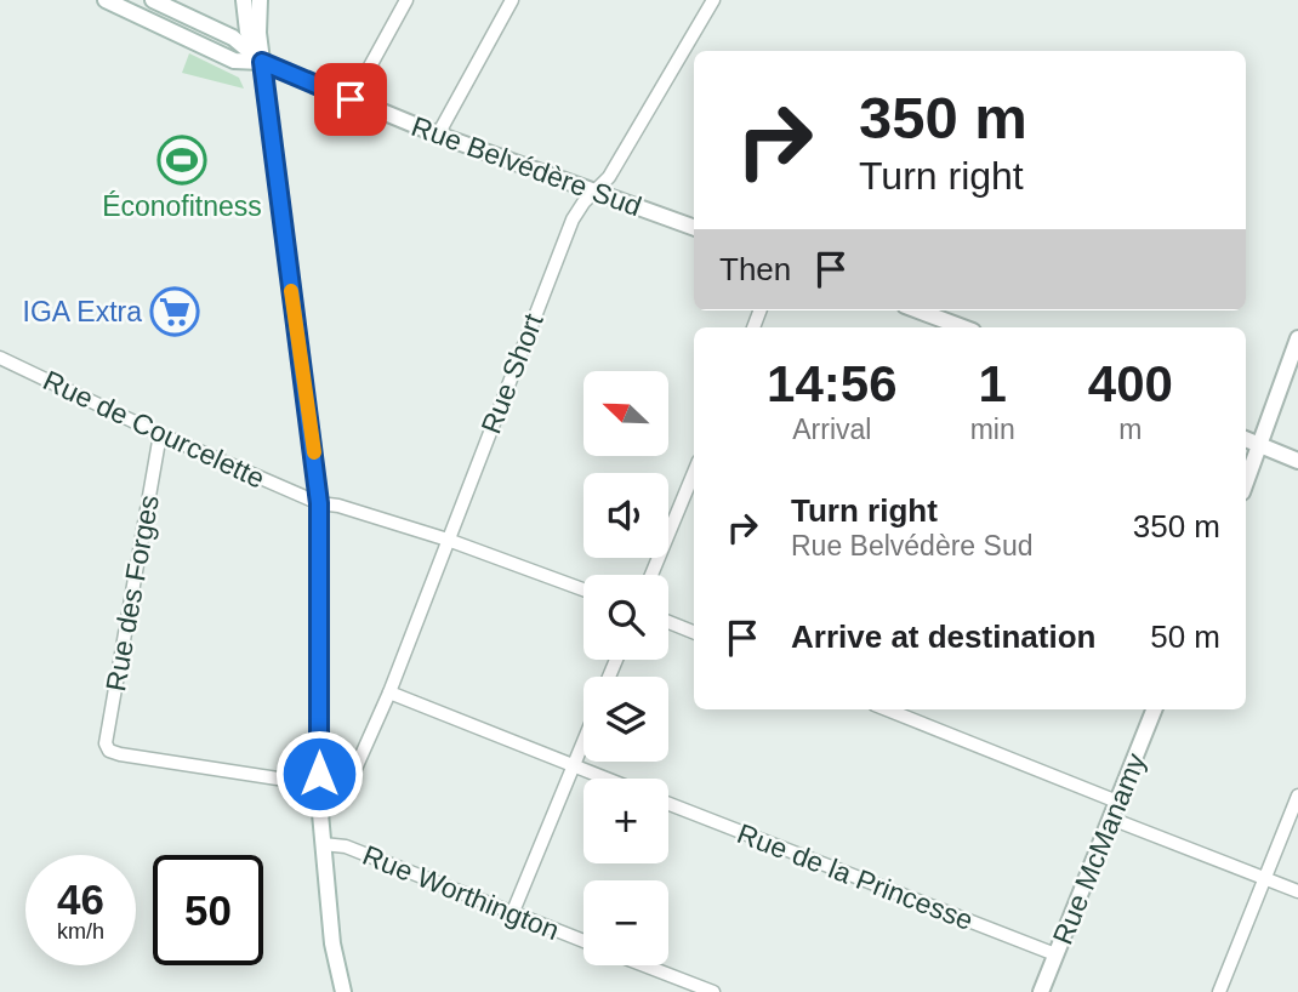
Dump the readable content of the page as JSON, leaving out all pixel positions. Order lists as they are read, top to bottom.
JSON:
{
  "streets": {
    "main road": ["Rue Belvédère Sud", "Rue McManamy"],
    "street": [
      "Rue Short",
      "Rue de Courcelette",
      "Rue des Forges",
      "Rue de la Princesse",
      "Rue Worthington"
    ]
  },
  "crossings": [
    ["Rue Belvédère Sud", "Rue Short"],
    ["Rue Short", "Rue de Courcelette"],
    ["Rue de Courcelette", "Rue des Forges"],
    ["Rue McManamy", "Rue de la Princesse"]
  ],
  "places": {
    "sports": ["Éconofitness"],
    "supermarket": ["IGA Extra"]
  },
  "north": "top left",
  "page": {
    "turn": ["350 m", "Turn right"],
    "then": "Then",
    "eta": [
      "14:56",
      "Arrival",
      "1",
      "min",
      "400",
      "m"
    ],
    "map_buttons": ["+", "−"],
    "list": [
      {
        "name": "Turn right",
        "note": "Rue Belvédère Sud",
        "value": "350 m"
      },
      {
        "name": "Arrive at destination",
        "value": "50 m"
      }
    ],
    "speed": "46 km/h",
    "limit": "50"
  }
}
